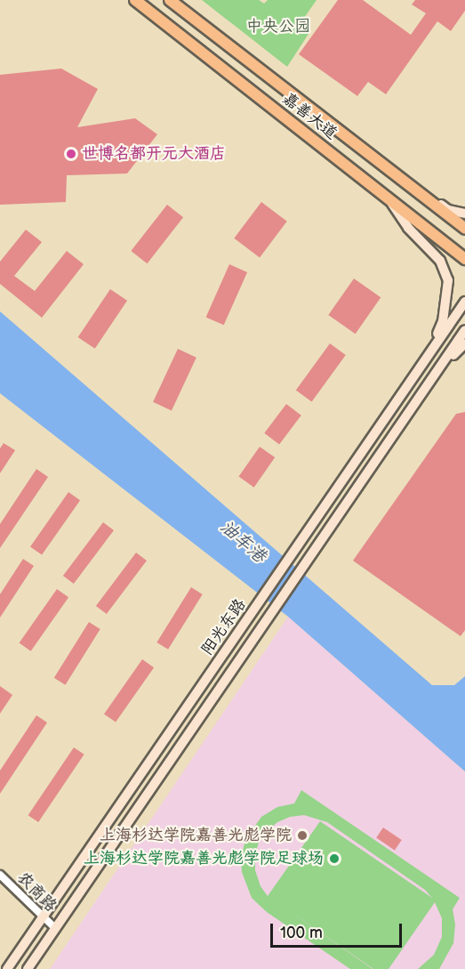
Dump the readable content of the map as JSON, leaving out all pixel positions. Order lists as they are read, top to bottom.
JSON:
{
  "streets": {
    "main road": ["嘉善大道", "阳光东路"],
    "street": ["农商路"]
  },
  "crossings": [
    ["阳光东路", "农商路"]
  ],
  "water": ["油车港"],
  "parks": ["中央公园"],
  "places": ["世博名都开元大酒店", "上海杉达学院嘉善光彪学院", "上海杉达学院嘉善光彪学院足球场"],
  "scale_bar": "100 m"
}
